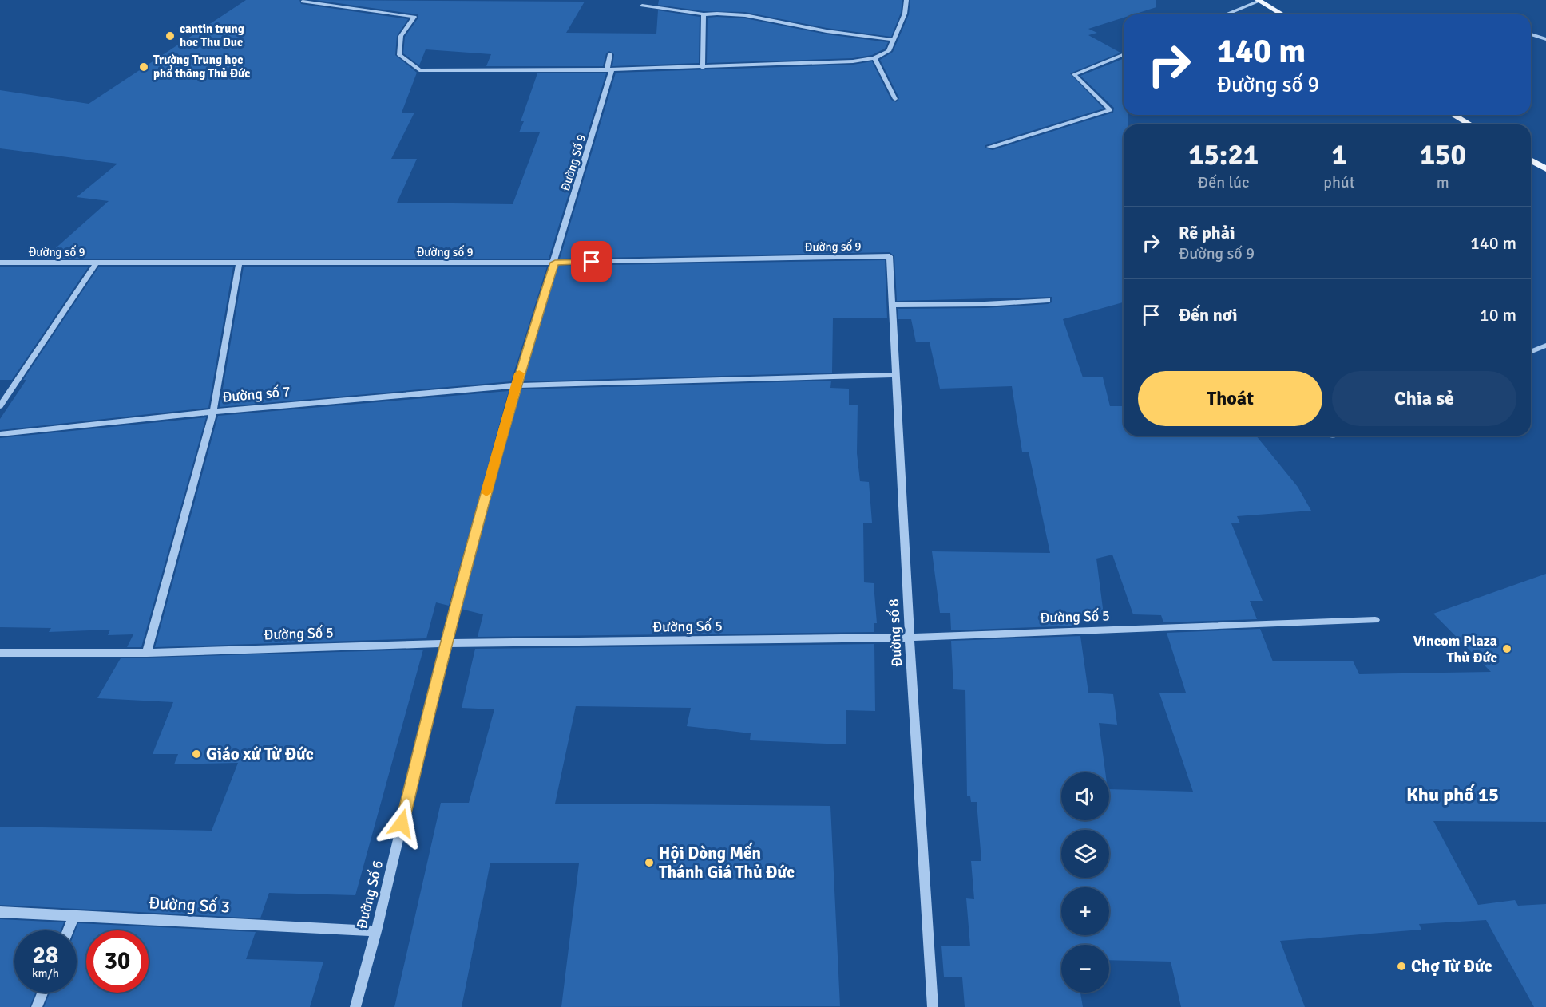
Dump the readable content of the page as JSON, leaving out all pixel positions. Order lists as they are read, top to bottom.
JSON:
{
  "streets": {
    "street": [
      "Đường Số 9",
      "Đường số 9",
      "Đường số 7",
      "Đường Số 5",
      "Đường số 8",
      "Đường Số 6",
      "Đường Số 3"
    ]
  },
  "crossings": [
    ["Đường Số 9", "Đường số 9"],
    ["Đường Số 9", "Đường Số 6"],
    ["Đường số 9", "Đường số 8"],
    ["Đường số 9", "Đường Số 6"],
    ["Đường số 7", "Đường số 8"],
    ["Đường số 7", "Đường Số 6"],
    ["Đường Số 5", "Đường số 8"],
    ["Đường Số 5", "Đường Số 6"],
    ["Đường Số 6", "Đường Số 3"]
  ],
  "districts": ["Khu phố 15"],
  "places": [
    "cantin trung hoc Thu Duc",
    "Trường Trung học phổ thông Thủ Đức",
    "Vincom Plaza Thủ Đức",
    "Giáo xứ Từ Đức",
    "Hội Dòng Mến Thánh Giá Thủ Đức",
    "Chợ Từ Đức"
  ],
  "page": {
    "turn": ["140 m", "Đường số 9"],
    "eta": [
      "15:21",
      "Đến lúc",
      "1",
      "phút",
      "150",
      "m"
    ],
    "list": [
      {
        "name": "Rẽ phải",
        "note": "Đường số 9",
        "value": "140 m"
      },
      {
        "name": "Đến nơi",
        "value": "10 m"
      }
    ],
    "buttons": ["Thoát", "Chia sẻ"],
    "map_buttons": ["+", "−"],
    "speed": "28 km/h",
    "limit": "30"
  }
}
